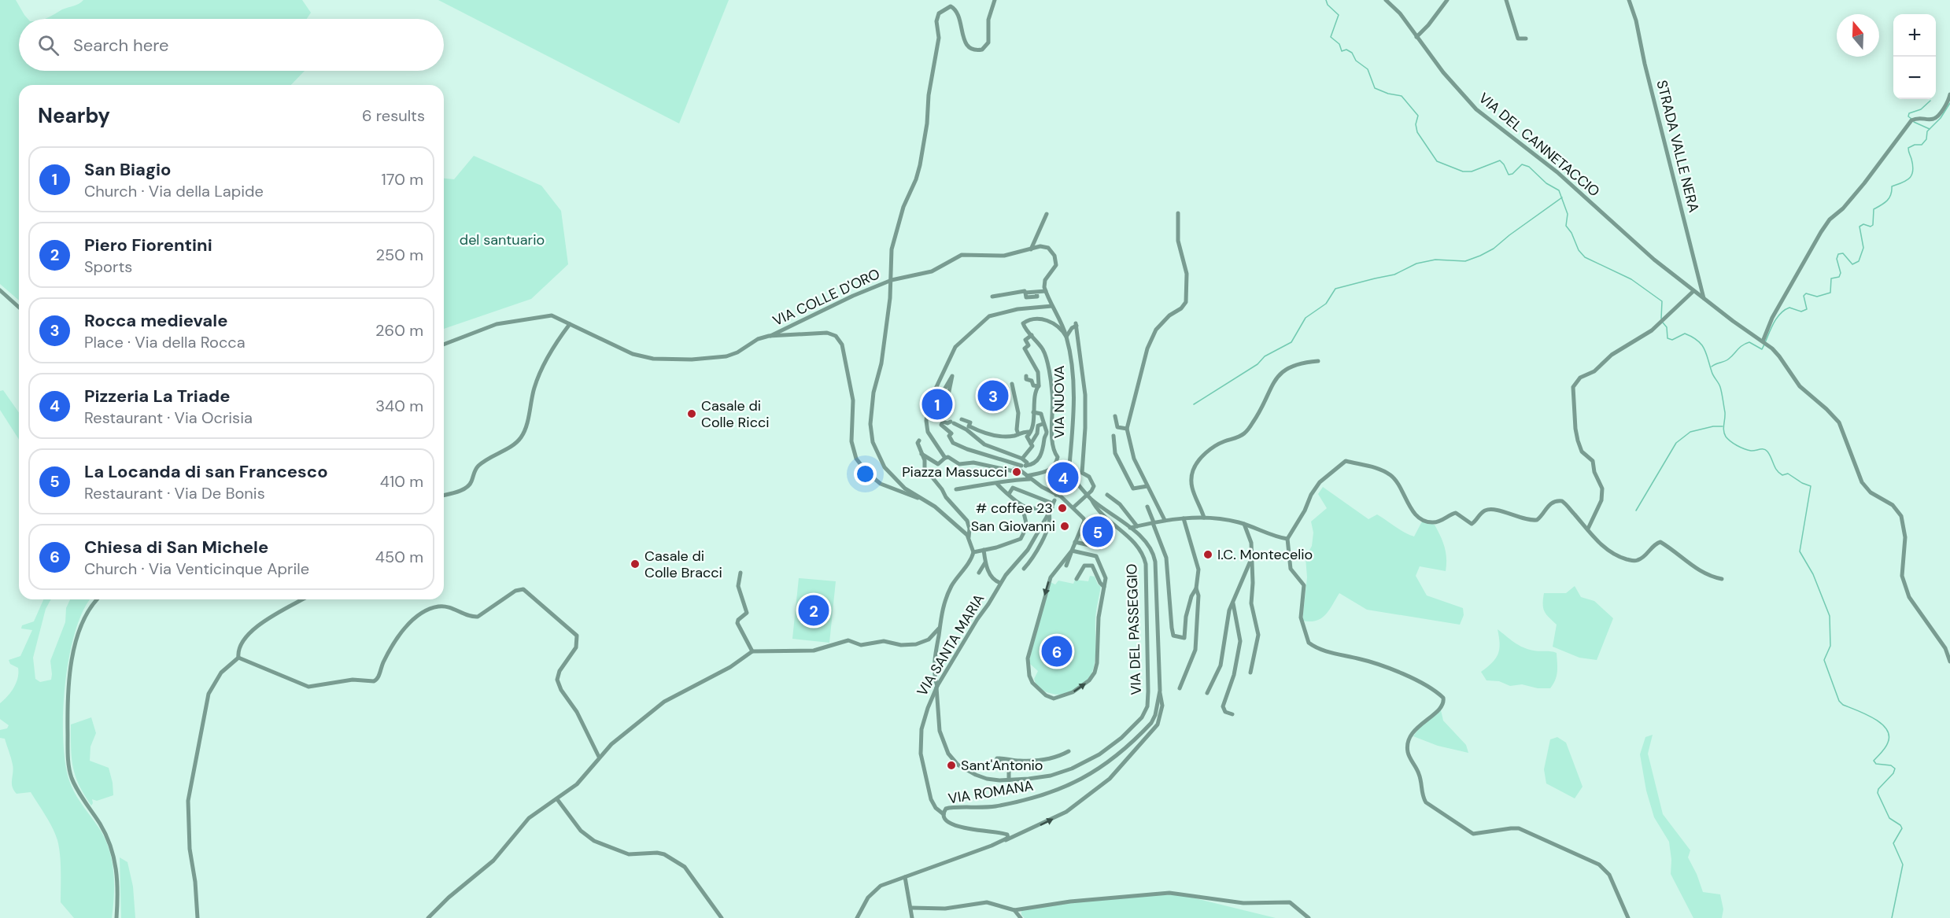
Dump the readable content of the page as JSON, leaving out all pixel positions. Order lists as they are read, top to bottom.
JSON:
{
  "streets": {
    "street": [
      "VIA DEL CANNETACCIO",
      "STRADA VALLE NERA",
      "VIA COLLE D'ORO",
      "VIA NUOVA",
      "VIA DEL PASSEGGIO",
      "VIA SANTA MARIA",
      "VIA ROMANA"
    ]
  },
  "crossings": [
    ["VIA DEL CANNETACCIO", "STRADA VALLE NERA"],
    ["VIA NUOVA", "VIA SANTA MARIA"],
    ["VIA DEL PASSEGGIO", "VIA SANTA MARIA"],
    ["VIA DEL PASSEGGIO", "VIA ROMANA"],
    ["VIA SANTA MARIA", "VIA ROMANA"]
  ],
  "parks": ["del santuario"],
  "places": [
    "Casale di Colle Ricci",
    "Piazza Massucci",
    "# coffee 23",
    "San Giovanni",
    "I.C. Montecelio",
    "Casale di Colle Bracci",
    "Sant'Antonio"
  ],
  "north": "top",
  "page": {
    "map_buttons": ["+", "−"],
    "search": "Search here",
    "heading": ["Nearby", "6 results"],
    "list": [
      {
        "mark": "1",
        "name": "San Biagio",
        "note": "Church · Via della Lapide",
        "value": "170 m"
      },
      {
        "mark": "2",
        "name": "Piero Fiorentini",
        "note": "Sports",
        "value": "250 m"
      },
      {
        "mark": "3",
        "name": "Rocca medievale",
        "note": "Place · Via della Rocca",
        "value": "260 m"
      },
      {
        "mark": "4",
        "name": "Pizzeria La Triade",
        "note": "Restaurant · Via Ocrisia",
        "value": "340 m"
      },
      {
        "mark": "5",
        "name": "La Locanda di san Francesco",
        "note": "Restaurant · Via De Bonis",
        "value": "410 m"
      },
      {
        "mark": "6",
        "name": "Chiesa di San Michele",
        "note": "Church · Via Venticinque Aprile",
        "value": "450 m"
      }
    ],
    "pins": [
      "3",
      "1",
      "4",
      "5",
      "2",
      "6"
    ]
  }
}
